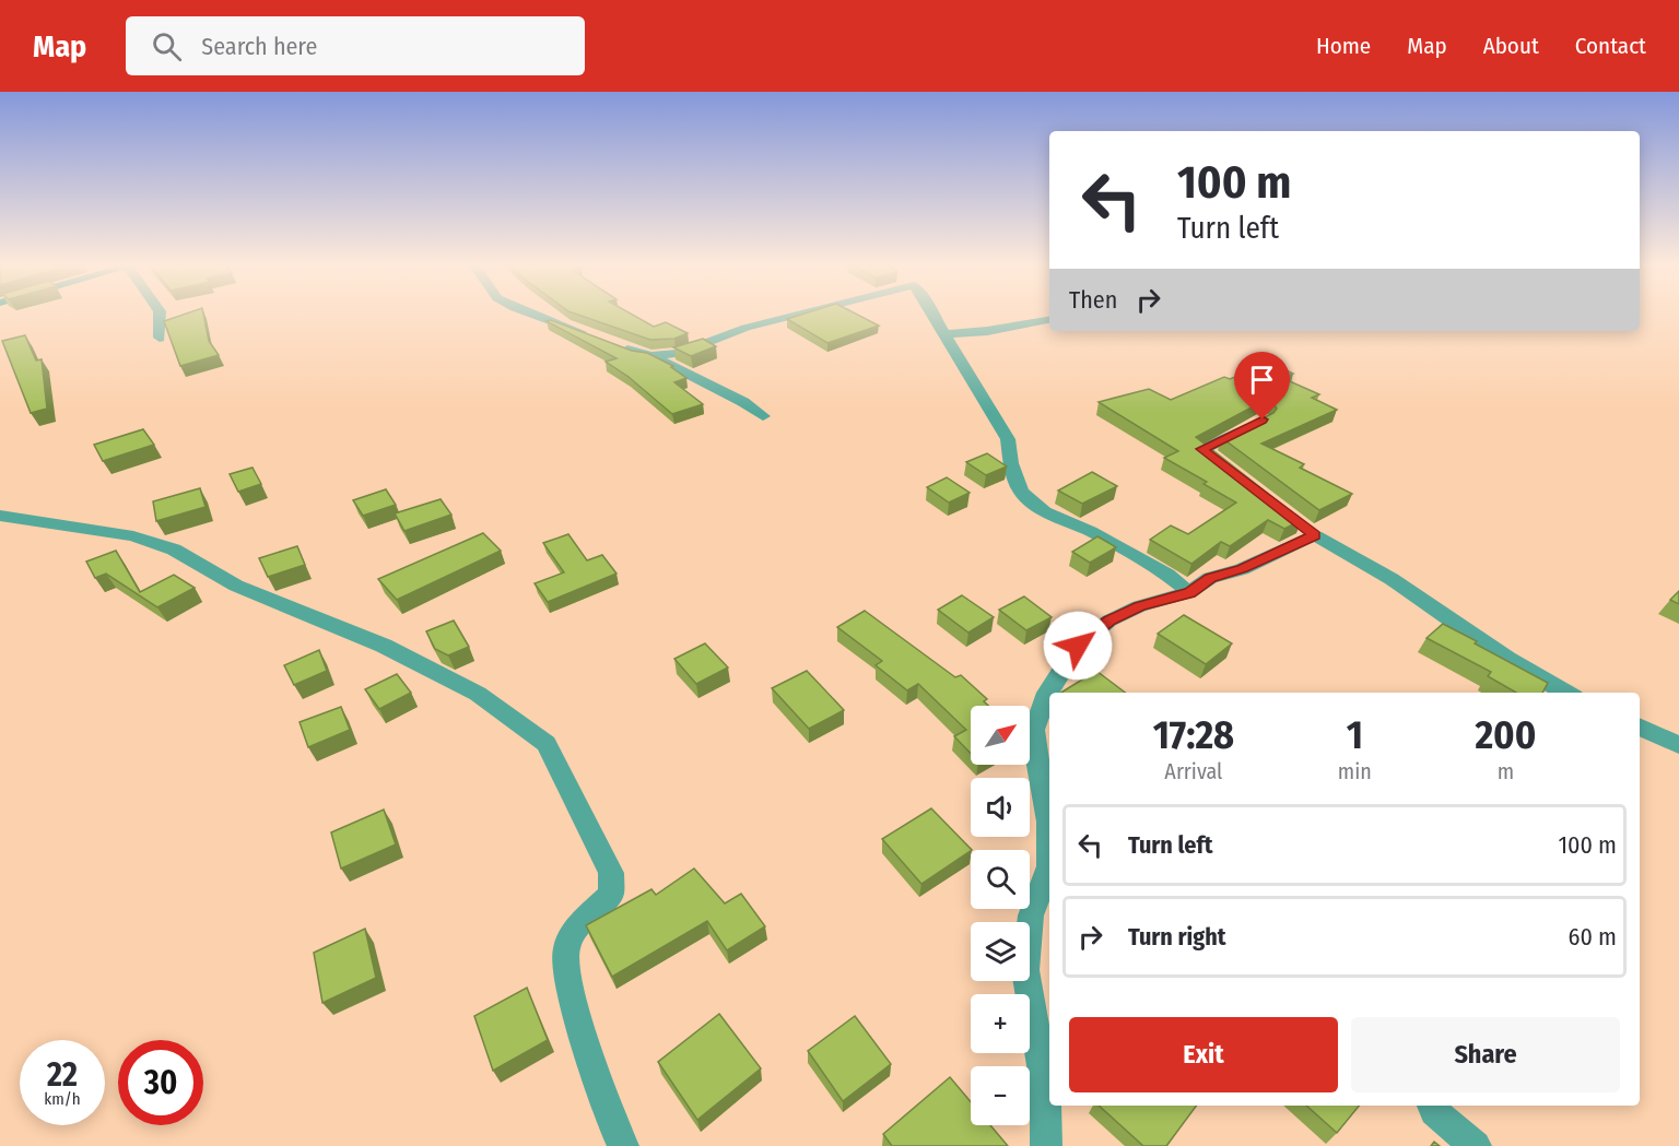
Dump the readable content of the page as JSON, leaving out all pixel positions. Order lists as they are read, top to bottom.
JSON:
{
  "north": "top right",
  "page": {
    "header": "Map",
    "search": "Search here",
    "nav": [
      "Home",
      "Map",
      "About",
      "Contact"
    ],
    "turn": ["100 m", "Turn left"],
    "then": "Then",
    "eta": [
      "17:28",
      "Arrival",
      "1",
      "min",
      "200",
      "m"
    ],
    "map_buttons": ["+", "−"],
    "list": [
      {
        "name": "Turn left",
        "value": "100 m"
      },
      {
        "name": "Turn right",
        "value": "60 m"
      }
    ],
    "buttons": ["Exit", "Share"],
    "speed": "22 km/h",
    "limit": "30"
  }
}
